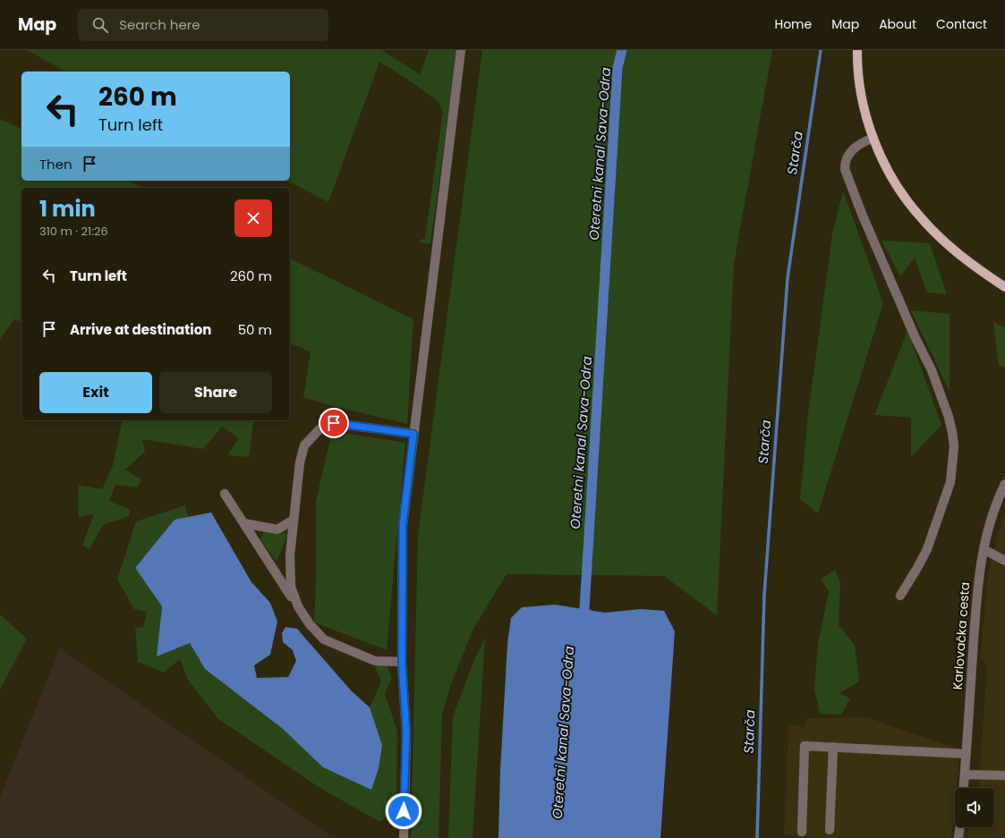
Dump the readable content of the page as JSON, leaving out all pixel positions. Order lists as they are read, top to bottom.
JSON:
{
  "streets": {
    "street": ["Karlovačka cesta"]
  },
  "water": ["Starča", "Oteretni kanal Sava-Odra"],
  "page": {
    "header": "Map",
    "search": "Search here",
    "nav": [
      "Home",
      "Map",
      "About",
      "Contact"
    ],
    "turn": ["260 m", "Turn left"],
    "then": "Then",
    "heading": ["1 min", "310 m · 21:26"],
    "list": [
      {
        "name": "Turn left",
        "value": "260 m"
      },
      {
        "name": "Arrive at destination",
        "value": "50 m"
      }
    ],
    "buttons": ["Exit", "Share"]
  }
}
